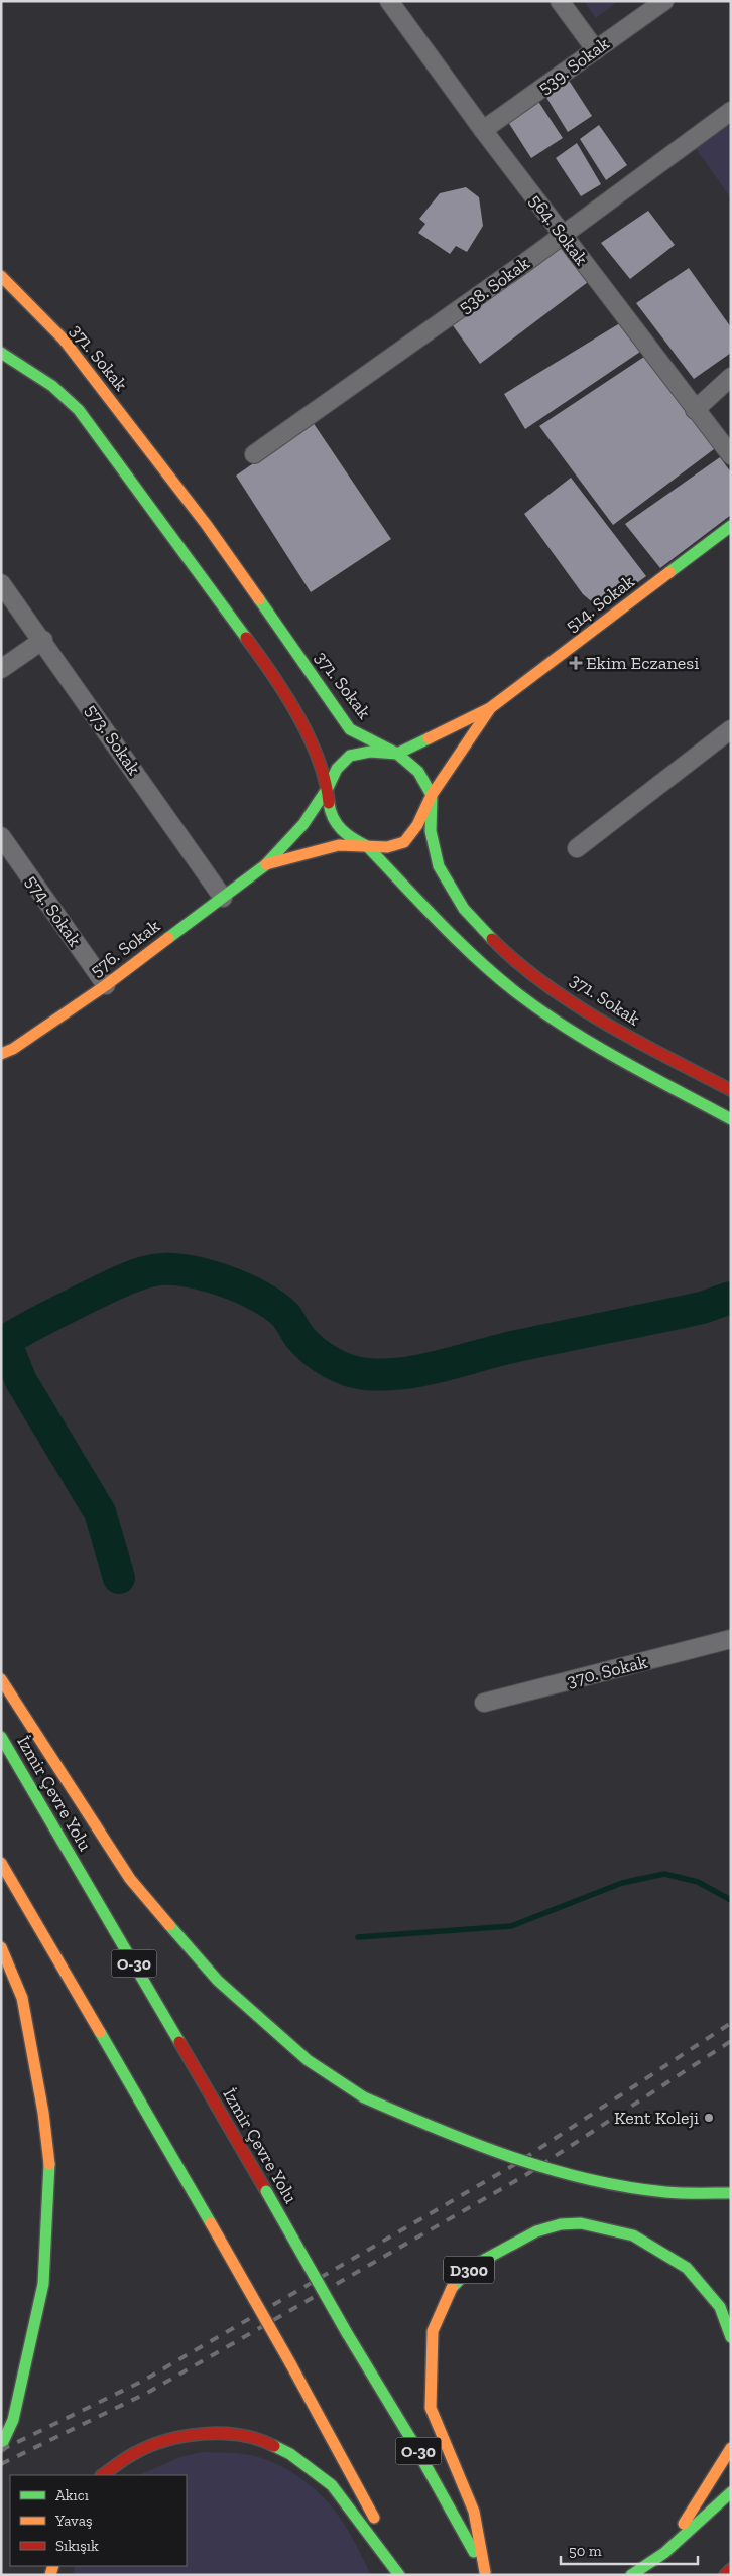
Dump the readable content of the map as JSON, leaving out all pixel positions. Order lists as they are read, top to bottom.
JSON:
{
  "streets": {
    "main road": [
      "371. Sokak",
      "514. Sokak",
      "576. Sokak",
      "İzmir Çevre Yolu",
      "O-30",
      "D300"
    ],
    "street": [
      "539. Sokak",
      "564. Sokak",
      "538. Sokak",
      "573. Sokak",
      "574. Sokak",
      "370. Sokak"
    ]
  },
  "crossings": [
    ["539. Sokak", "564. Sokak"],
    ["564. Sokak", "538. Sokak"],
    ["371. Sokak", "576. Sokak"],
    ["573. Sokak", "576. Sokak"],
    ["574. Sokak", "576. Sokak"],
    ["İzmir Çevre Yolu", "D300"]
  ],
  "places": {
    "health": ["Ekim Eczanesi"],
    "other": ["Kent Koleji"]
  },
  "legend": ["Akıcı", "Yavaş", "Sıkışık"],
  "scale_bar": "50 m"
}
